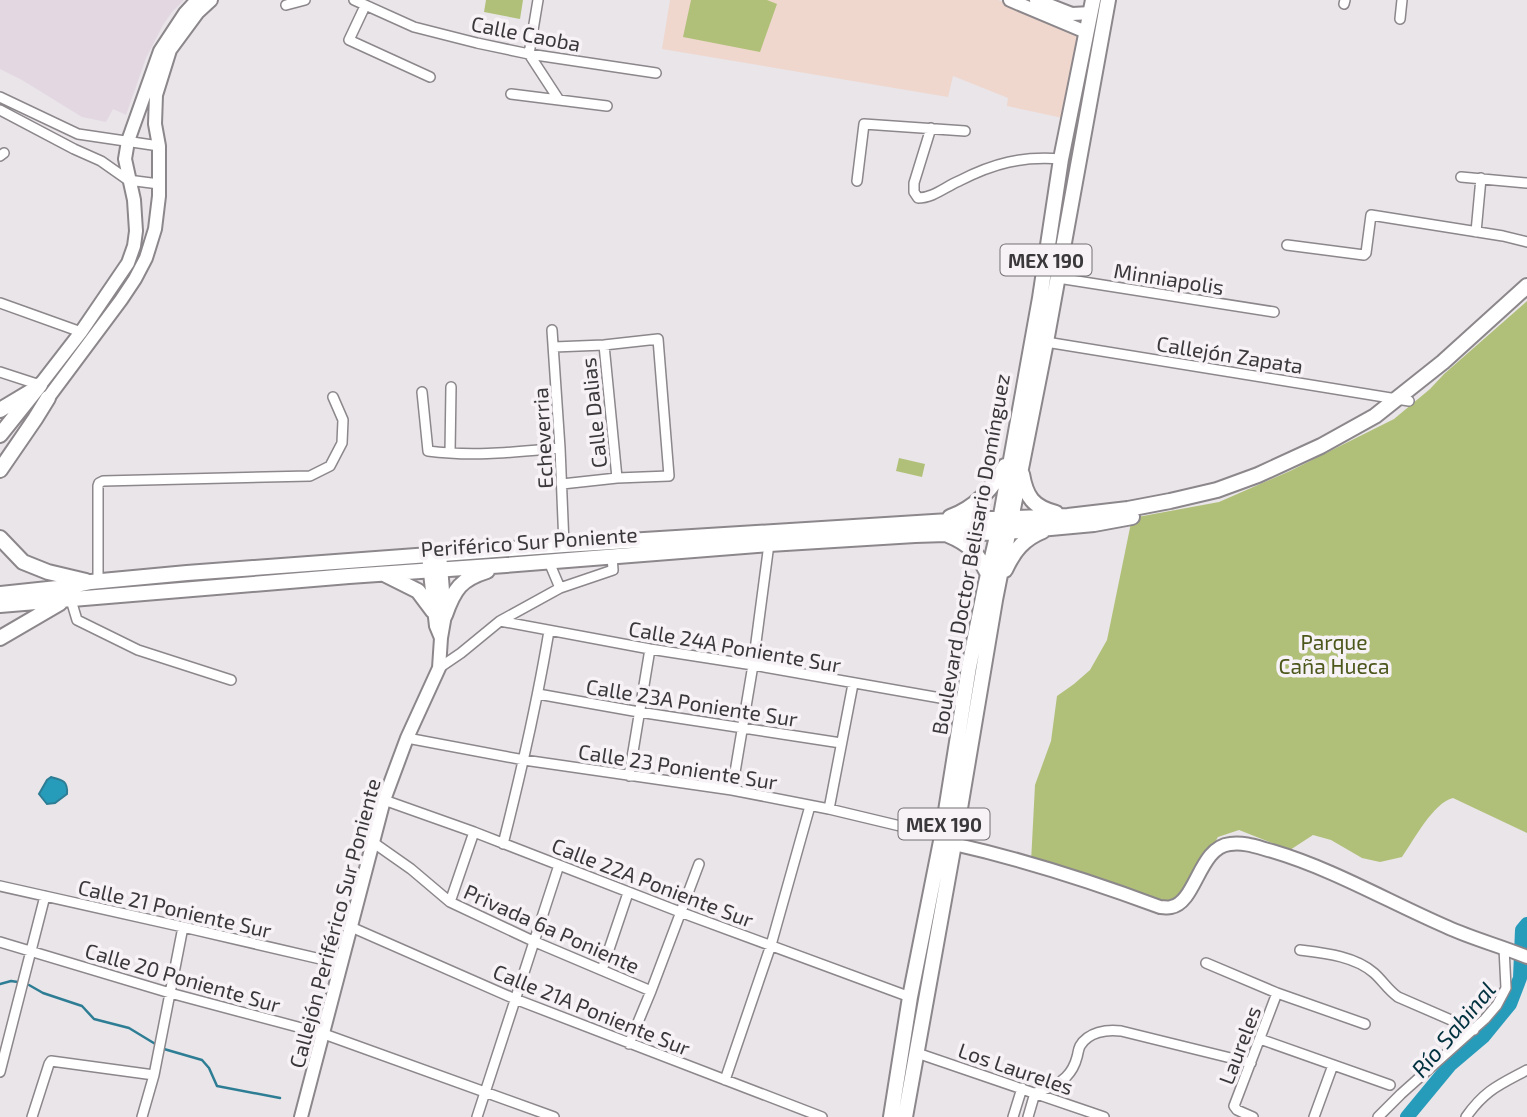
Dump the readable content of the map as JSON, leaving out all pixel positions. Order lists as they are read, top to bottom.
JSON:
{
  "streets": {
    "main road": [
      "MEX 190",
      "Periférico Sur Poniente",
      "Boulevard Doctor Belisario Domínguez",
      "Callejón Periférico Sur Poniente"
    ],
    "street": [
      "Calle Caoba",
      "Minniapolis",
      "Callejón Zapata",
      "Calle Dalias",
      "Echeverria",
      "Calle 24A Poniente Sur",
      "Calle 23A Poniente Sur",
      "Calle 23 Poniente Sur",
      "Calle 22A Poniente Sur",
      "Calle 21 Poniente Sur",
      "Privada 6a Poniente",
      "Calle 20 Poniente Sur",
      "Calle 21A Poniente Sur",
      "Laureles",
      "Los Laureles"
    ]
  },
  "crossings": [
    ["Minniapolis", "Boulevard Doctor Belisario Domínguez"],
    ["Callejón Zapata", "Boulevard Doctor Belisario Domínguez"],
    ["Echeverria", "Periférico Sur Poniente"],
    ["Periférico Sur Poniente", "Boulevard Doctor Belisario Domínguez"],
    ["Periférico Sur Poniente", "Callejón Periférico Sur Poniente"],
    ["Boulevard Doctor Belisario Domínguez", "Calle 24A Poniente Sur"],
    ["Boulevard Doctor Belisario Domínguez", "Calle 23 Poniente Sur"],
    ["Boulevard Doctor Belisario Domínguez", "Calle 22A Poniente Sur"],
    ["Boulevard Doctor Belisario Domínguez", "Los Laureles"],
    ["Calle 24A Poniente Sur", "Callejón Periférico Sur Poniente"],
    ["Calle 23 Poniente Sur", "Callejón Periférico Sur Poniente"],
    ["Calle 22A Poniente Sur", "Callejón Periférico Sur Poniente"],
    ["Calle 21 Poniente Sur", "Callejón Periférico Sur Poniente"],
    ["Callejón Periférico Sur Poniente", "Privada 6a Poniente"],
    ["Callejón Periférico Sur Poniente", "Calle 20 Poniente Sur"],
    ["Callejón Periférico Sur Poniente", "Calle 21A Poniente Sur"]
  ],
  "water": ["Río Sabinal"],
  "parks": ["Parque Caña Hueca"]
}
